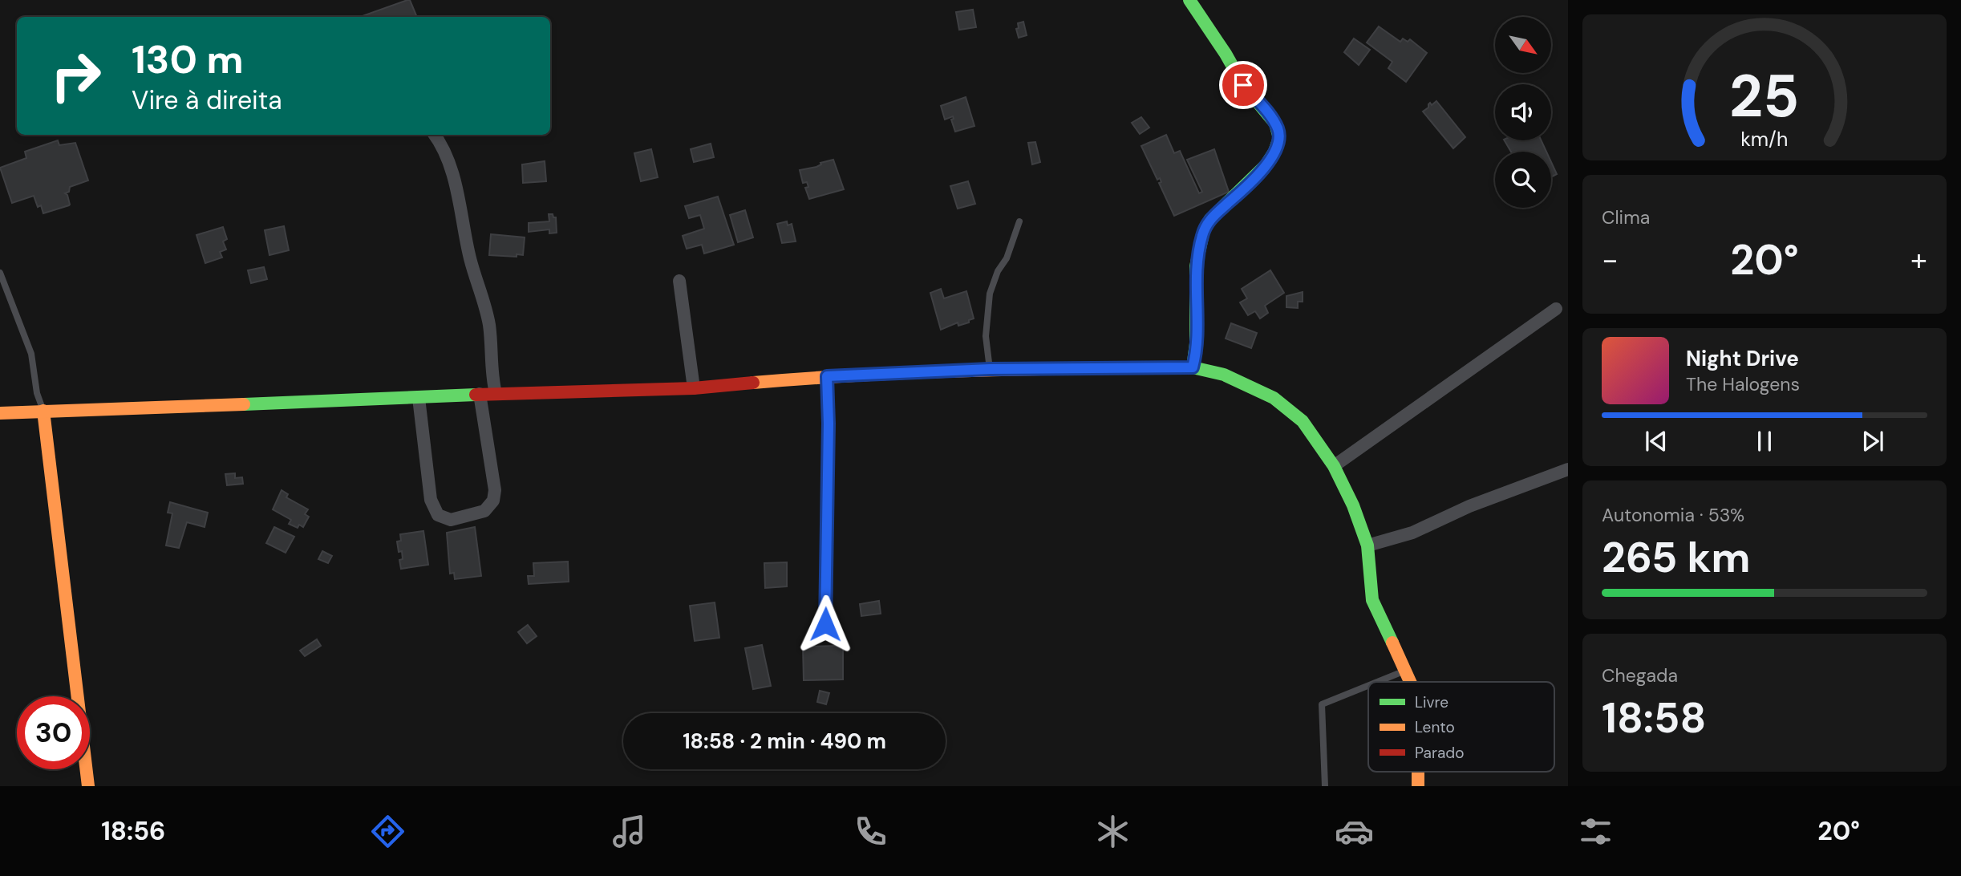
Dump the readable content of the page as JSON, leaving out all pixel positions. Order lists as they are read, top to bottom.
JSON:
{
  "legend": ["Livre", "Lento", "Parado"],
  "north": "bottom right",
  "page": {
    "turn": ["130 m", "Vire à direita"],
    "tile": [
      "Clima",
      ["Autonomia · 53%", "265 km"],
      ["Chegada", "18:58"]
    ],
    "heat": ["−", "20°", "+"],
    "song": ["Night Drive", "The Halogens"],
    "limit": "30",
    "trip": "18:58 · 2 min · 490 m",
    "tabs": ["18:56", "20°"],
    "gauge": ["25", "km/h"]
  }
}
